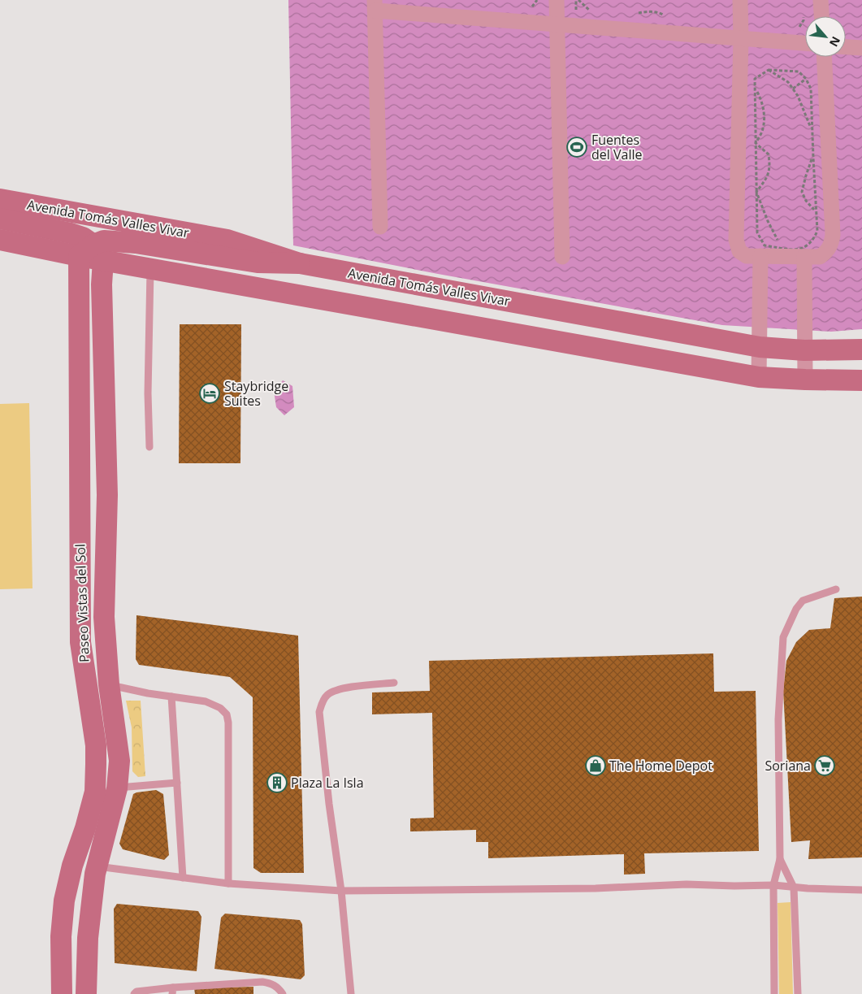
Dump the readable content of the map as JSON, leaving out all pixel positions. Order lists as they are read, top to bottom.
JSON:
{
  "streets": {
    "street": ["Avenida Tomás Valles Vivar", "Paseo Vistas del Sol"]
  },
  "places": {
    "sports": ["Fuentes del Valle"],
    "hotel": ["Staybridge Suites"],
    "shop": ["The Home Depot"],
    "supermarket": ["Soriana"],
    "building": ["Plaza La Isla"]
  },
  "north": "bottom right"
}
